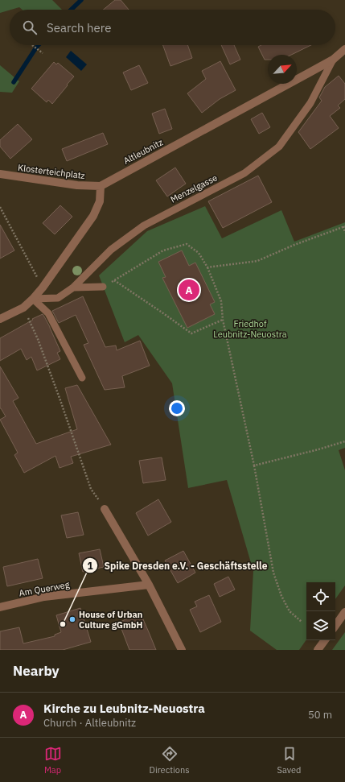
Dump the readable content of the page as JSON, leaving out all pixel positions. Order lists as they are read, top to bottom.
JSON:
{
  "streets": {
    "street": ["Altleubnitz", "Klosterteichplatz", "Am Querweg"],
    "lane": ["Menzelgasse"]
  },
  "crossings": [
    ["Altleubnitz", "Klosterteichplatz"],
    ["Altleubnitz", "Menzelgasse"]
  ],
  "parks": ["Friedhof Leubnitz-Neuostra"],
  "places": ["House of Urban Culture gGmbH", "Spike Dresden e.V. - Geschäftsstelle"],
  "north": "top right",
  "page": {
    "search": "Search here",
    "pins": "A",
    "heading": "Nearby",
    "list": [
      {
        "mark": "A",
        "name": "Kirche zu Leubnitz-Neuostra",
        "note": "Church · Altleubnitz",
        "value": "50 m"
      }
    ],
    "nav": ["Map", "Directions", "Saved"]
  }
}
